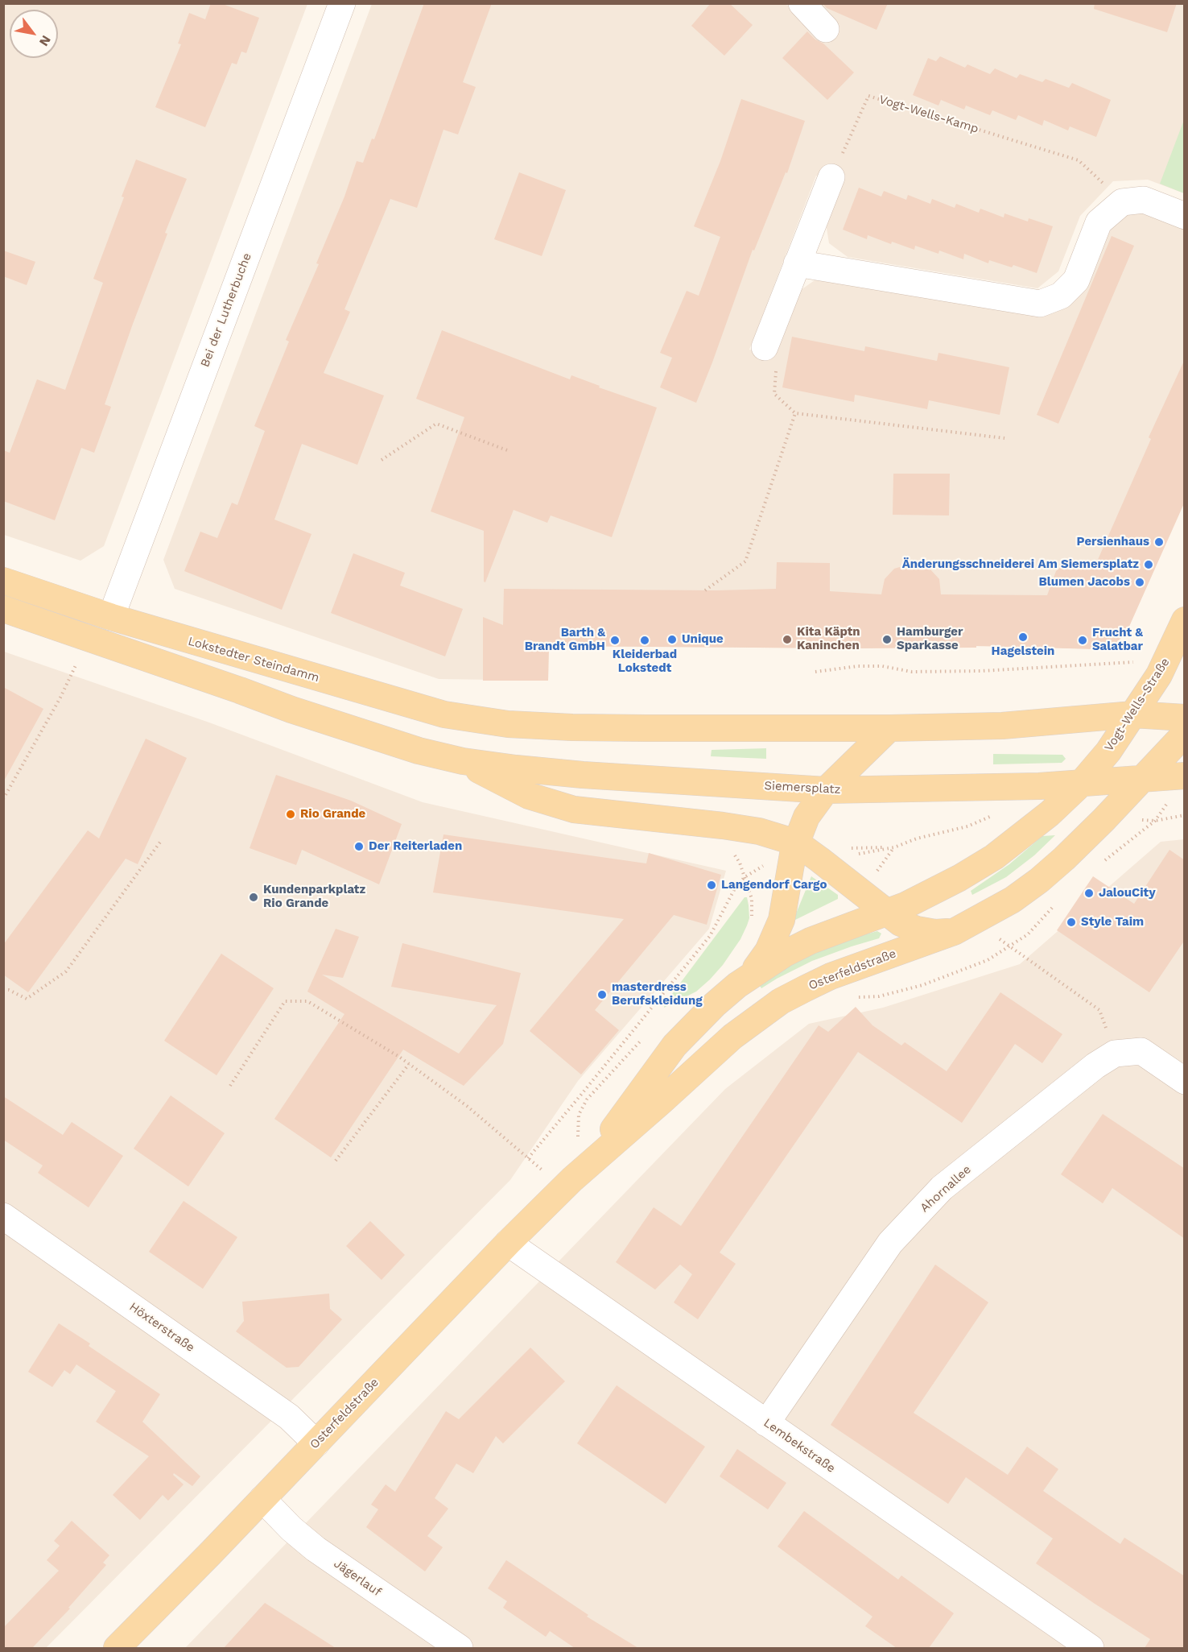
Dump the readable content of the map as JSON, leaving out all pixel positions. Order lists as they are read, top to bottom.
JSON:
{
  "streets": {
    "main road": [
      "Lokstedter Steindamm",
      "Vogt-Wells-Straße",
      "Siemersplatz",
      "Osterfeldstraße"
    ],
    "street": [
      "Bei der Lutherbuche",
      "Ahornallee",
      "Höxterstraße",
      "Lembekstraße",
      "Jägerlauf"
    ],
    "path": ["Vogt-Wells-Kamp"]
  },
  "crossings": [
    ["Bei der Lutherbuche", "Lokstedter Steindamm"],
    ["Vogt-Wells-Straße", "Siemersplatz"],
    ["Vogt-Wells-Straße", "Osterfeldstraße"],
    ["Siemersplatz", "Osterfeldstraße"],
    ["Osterfeldstraße", "Höxterstraße"],
    ["Osterfeldstraße", "Lembekstraße"],
    ["Osterfeldstraße", "Jägerlauf"],
    ["Ahornallee", "Lembekstraße"]
  ],
  "places": [
    "Persienhaus",
    "Änderungsschneiderei Am Siemersplatz",
    "Blumen Jacobs",
    "Hagelstein",
    "Unique",
    "Kita Käptn Kaninchen",
    "Hamburger Sparkasse",
    "Barth & Brandt GmbH",
    "Kleiderbad Lokstedt",
    "Frucht & Salatbar",
    "Rio Grande",
    "Der Reiterladen",
    "Langendorf Cargo",
    "JalouCity",
    "Kundenparkplatz Rio Grande",
    "Style Taim",
    "masterdress Berufskleidung"
  ],
  "north": "bottom right"
}
